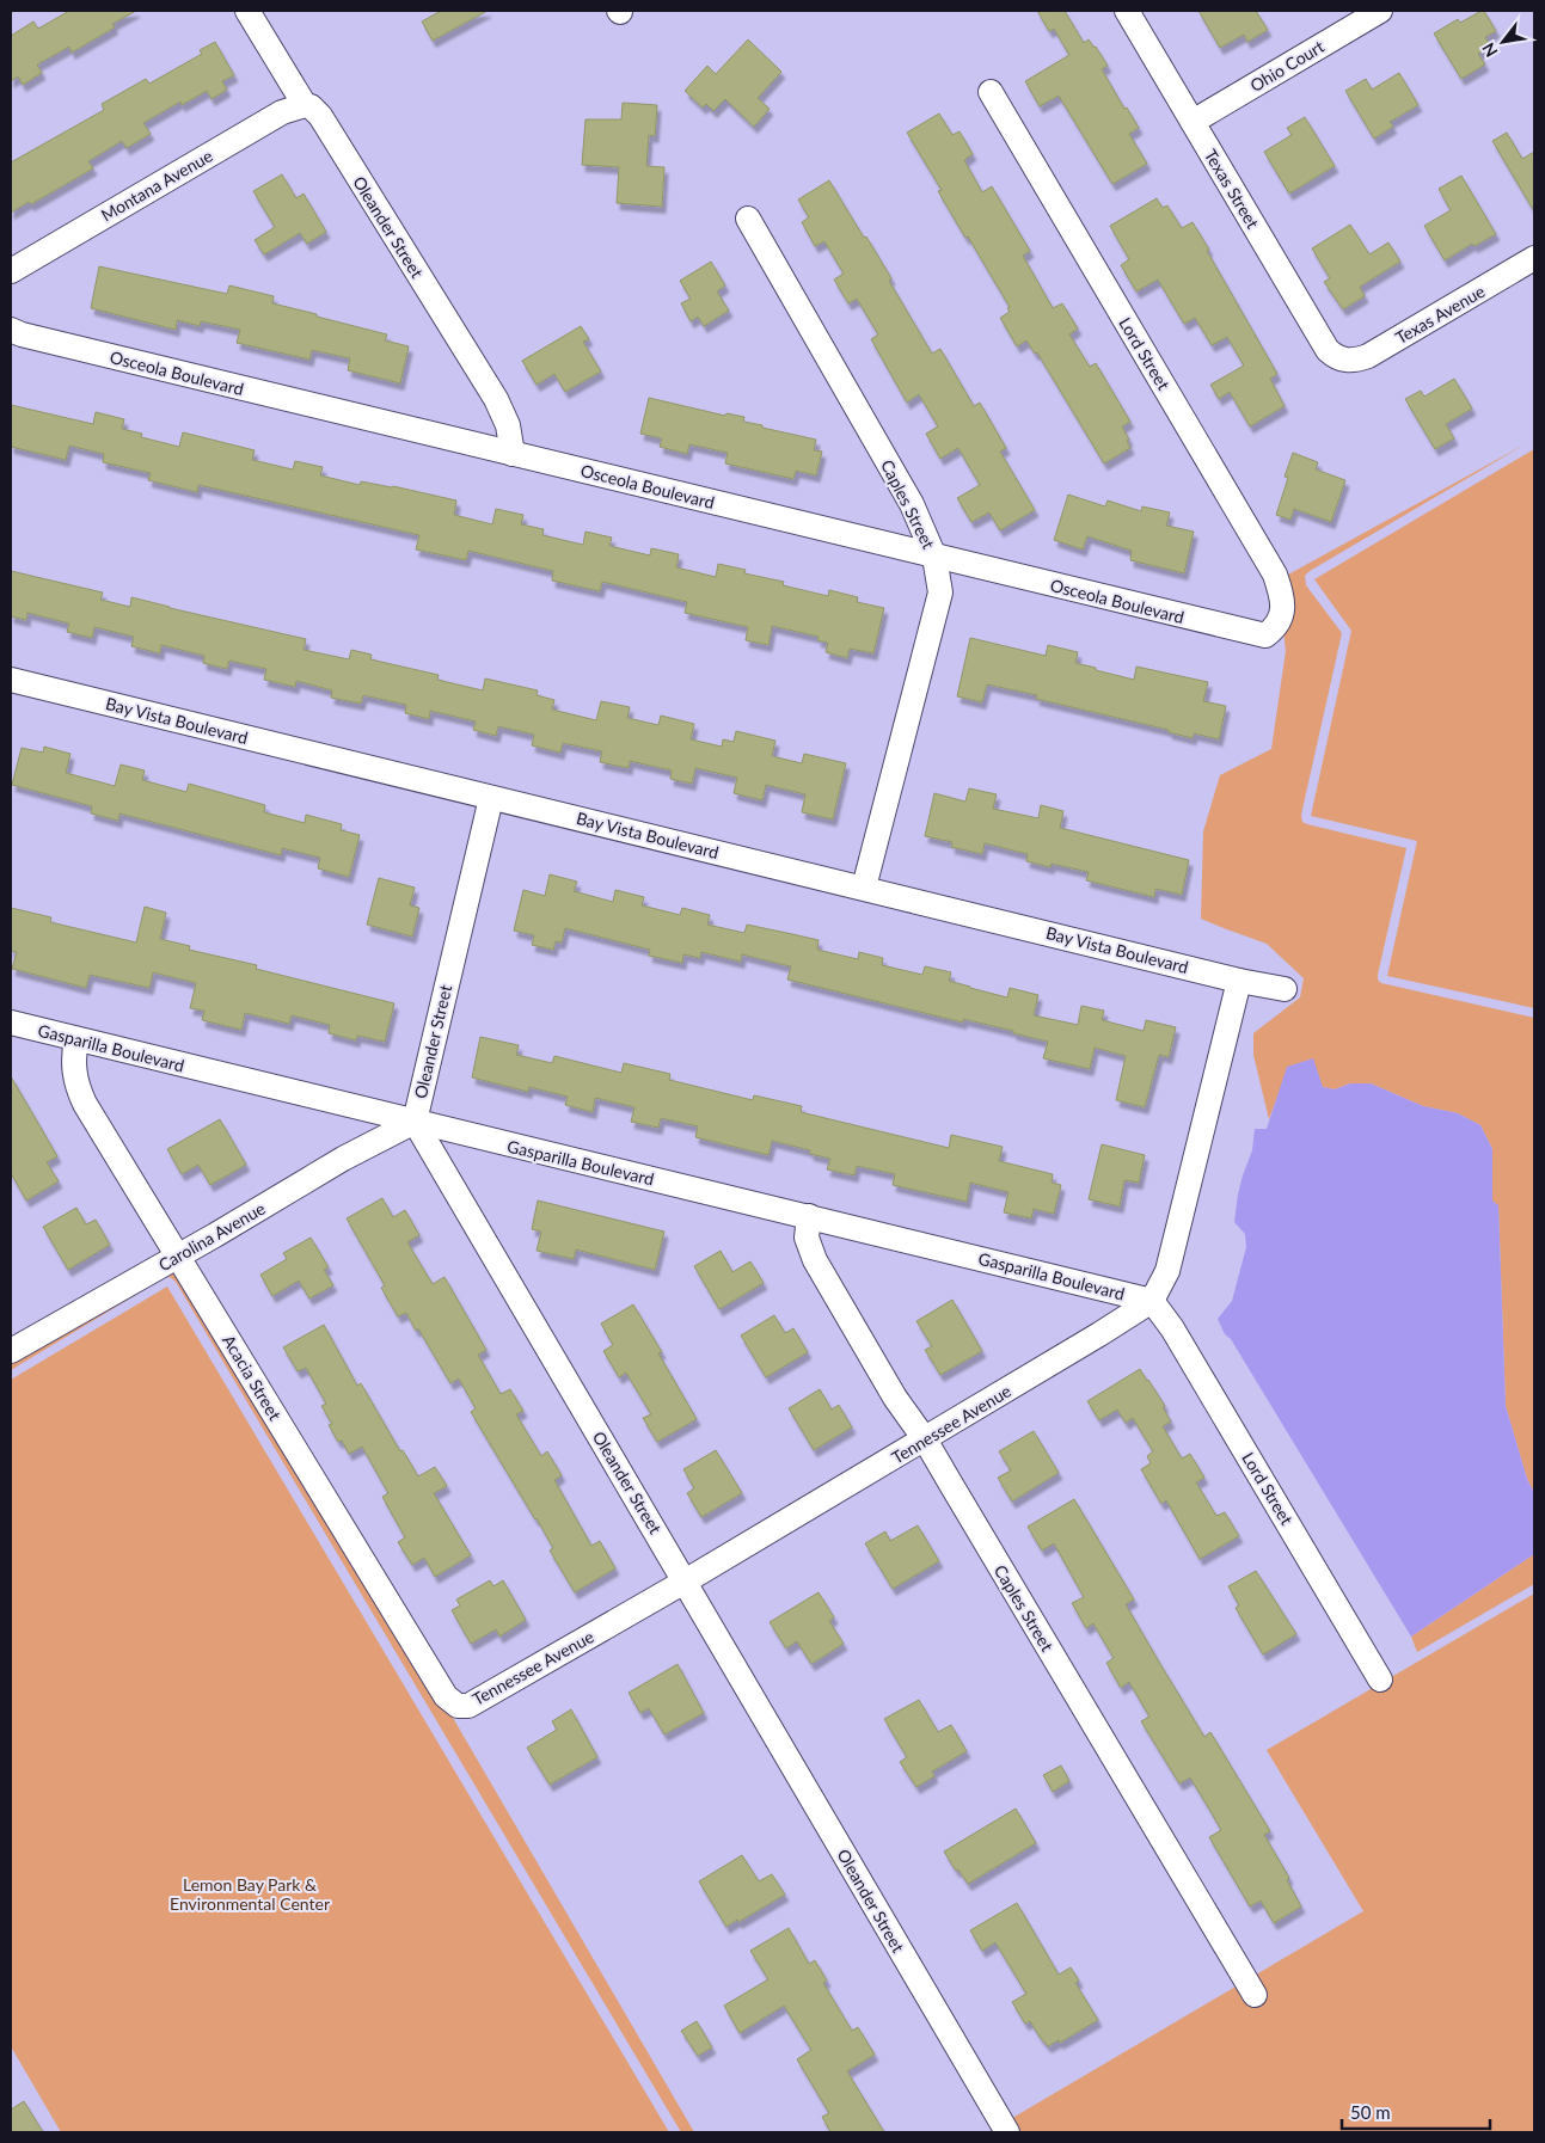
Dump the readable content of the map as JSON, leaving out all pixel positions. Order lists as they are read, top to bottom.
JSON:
{
  "streets": {
    "street": [
      "Ohio Court",
      "Montana Avenue",
      "Texas Street",
      "Oleander Street",
      "Texas Avenue",
      "Lord Street",
      "Osceola Boulevard",
      "Caples Street",
      "Bay Vista Boulevard",
      "Gasparilla Boulevard",
      "Carolina Avenue",
      "Acacia Street",
      "Tennessee Avenue"
    ]
  },
  "crossings": [
    ["Ohio Court", "Texas Street"],
    ["Montana Avenue", "Oleander Street"],
    ["Texas Street", "Texas Avenue"],
    ["Oleander Street", "Osceola Boulevard"],
    ["Oleander Street", "Bay Vista Boulevard"],
    ["Oleander Street", "Gasparilla Boulevard"],
    ["Oleander Street", "Carolina Avenue"],
    ["Oleander Street", "Tennessee Avenue"],
    ["Lord Street", "Osceola Boulevard"],
    ["Lord Street", "Gasparilla Boulevard"],
    ["Lord Street", "Tennessee Avenue"],
    ["Osceola Boulevard", "Caples Street"],
    ["Caples Street", "Bay Vista Boulevard"],
    ["Caples Street", "Gasparilla Boulevard"],
    ["Caples Street", "Tennessee Avenue"],
    ["Gasparilla Boulevard", "Carolina Avenue"],
    ["Gasparilla Boulevard", "Acacia Street"],
    ["Gasparilla Boulevard", "Tennessee Avenue"],
    ["Carolina Avenue", "Acacia Street"],
    ["Acacia Street", "Tennessee Avenue"]
  ],
  "parks": ["Lemon Bay Park & Environmental Center"],
  "scale_bar": "50 m",
  "north": "bottom left"
}
